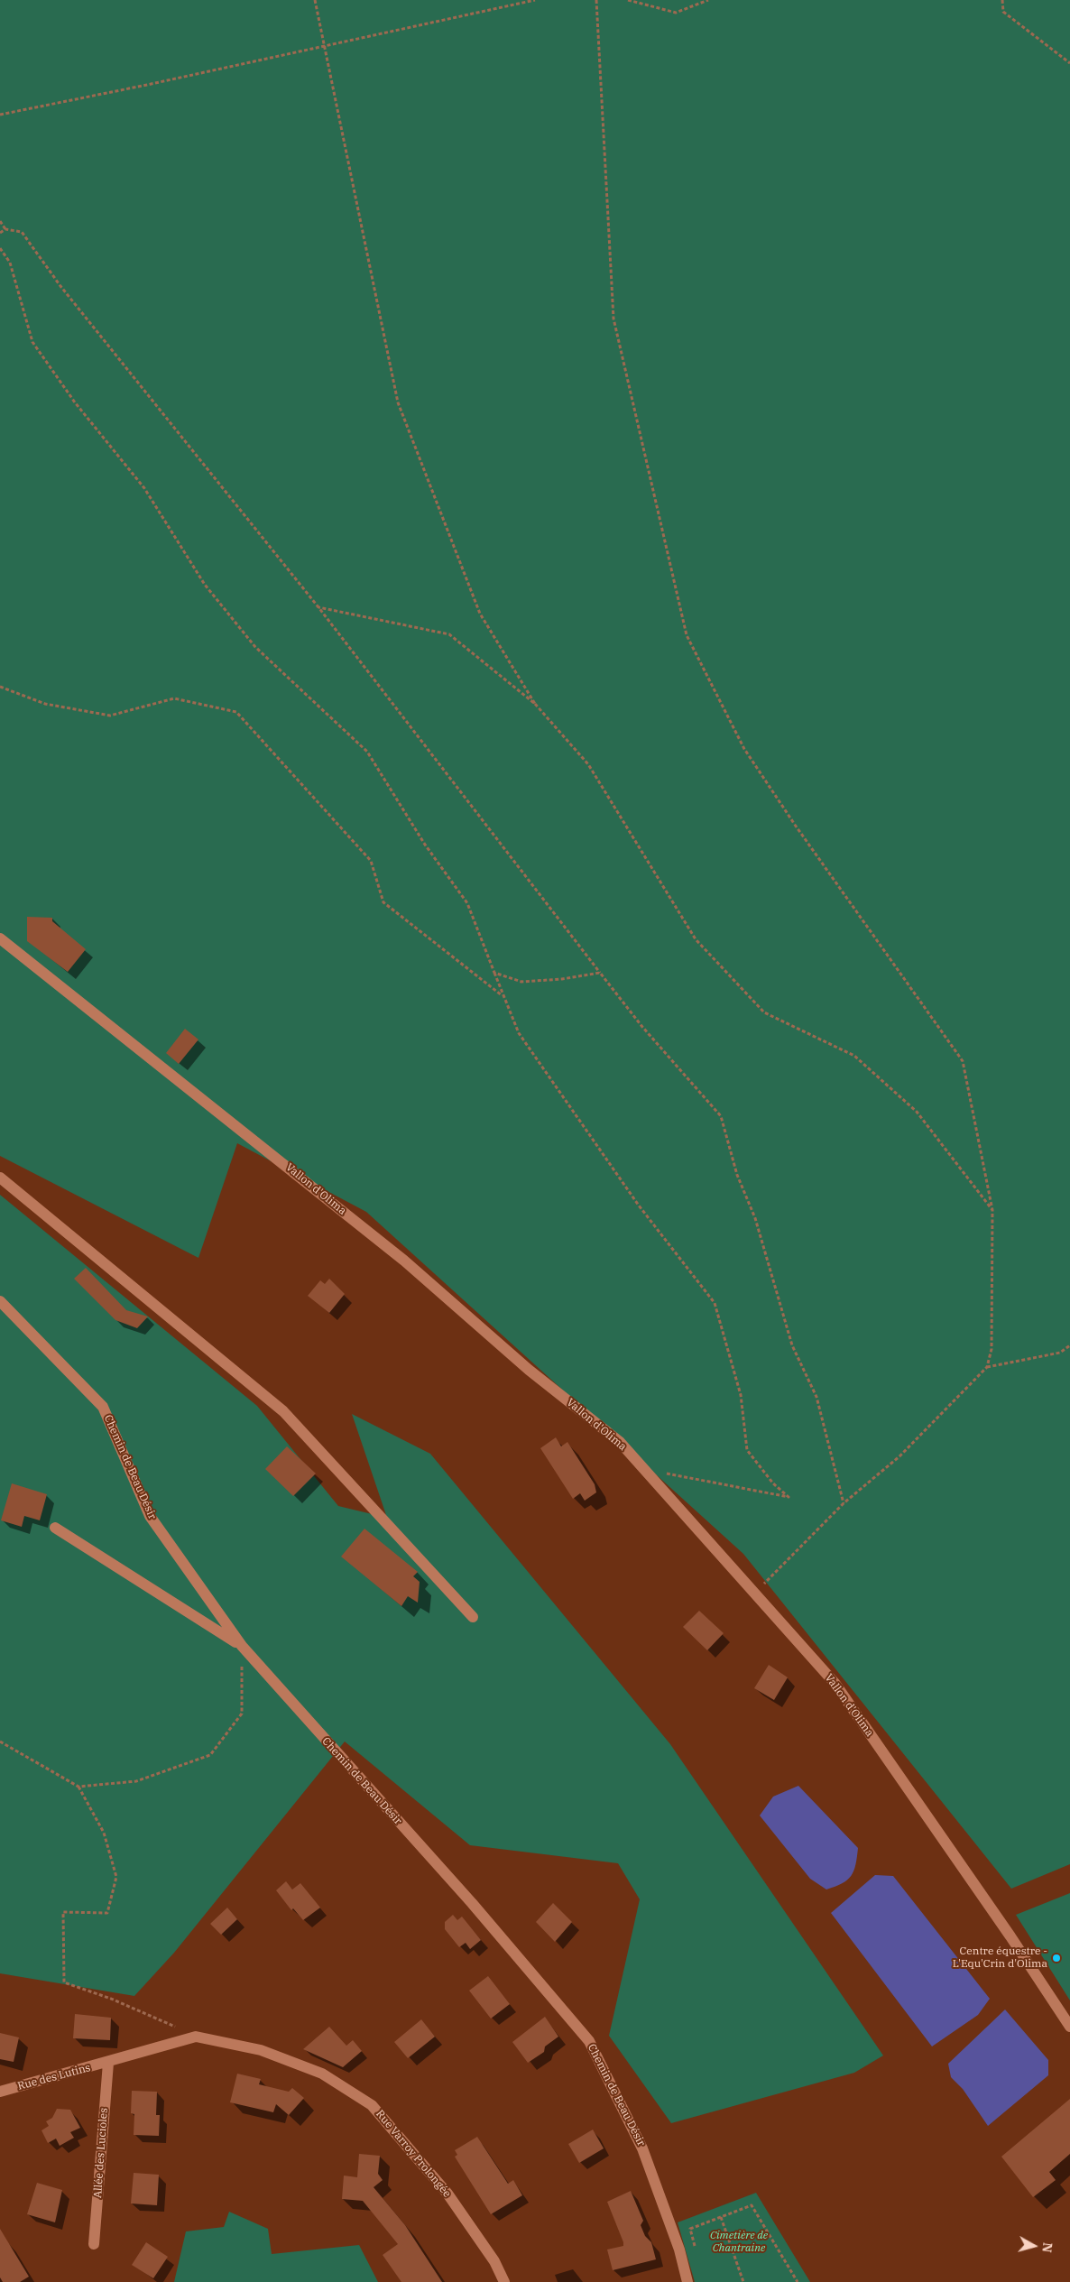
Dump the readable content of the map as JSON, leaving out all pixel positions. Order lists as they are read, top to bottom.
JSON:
{
  "streets": {
    "street": [
      "Vallon d'Olima",
      "Chemin de Beau Désir",
      "Rue des Lutins",
      "Allée des Lucioles",
      "Rue Varroy Prolongée"
    ]
  },
  "crossings": [
    ["Rue des Lutins", "Allée des Lucioles"],
    ["Rue des Lutins", "Rue Varroy Prolongée"],
    ["Allée des Lucioles", "Rue Varroy Prolongée"]
  ],
  "parks": ["Cimetière de Chantraine"],
  "places": ["Centre équestre - L'Equ'Crin d'Olima"],
  "north": "right"
}
